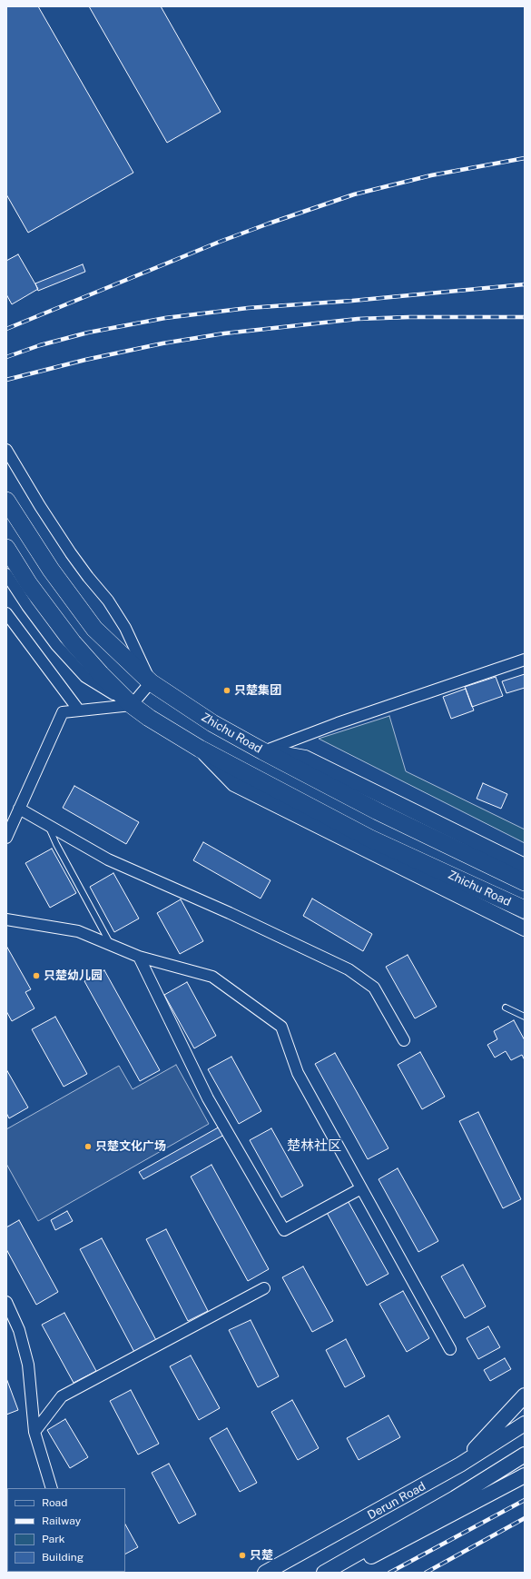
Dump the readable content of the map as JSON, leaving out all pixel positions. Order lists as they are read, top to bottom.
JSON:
{
  "streets": {
    "highway": ["Zhichu Road"],
    "main road": ["Derun Road"]
  },
  "districts": ["楚林社区"],
  "places": [
    "只楚集团",
    "只楚幼儿园",
    "只楚文化广场",
    "只楚"
  ],
  "legend": [
    "Road",
    "Railway",
    "Park",
    "Building"
  ]
}
